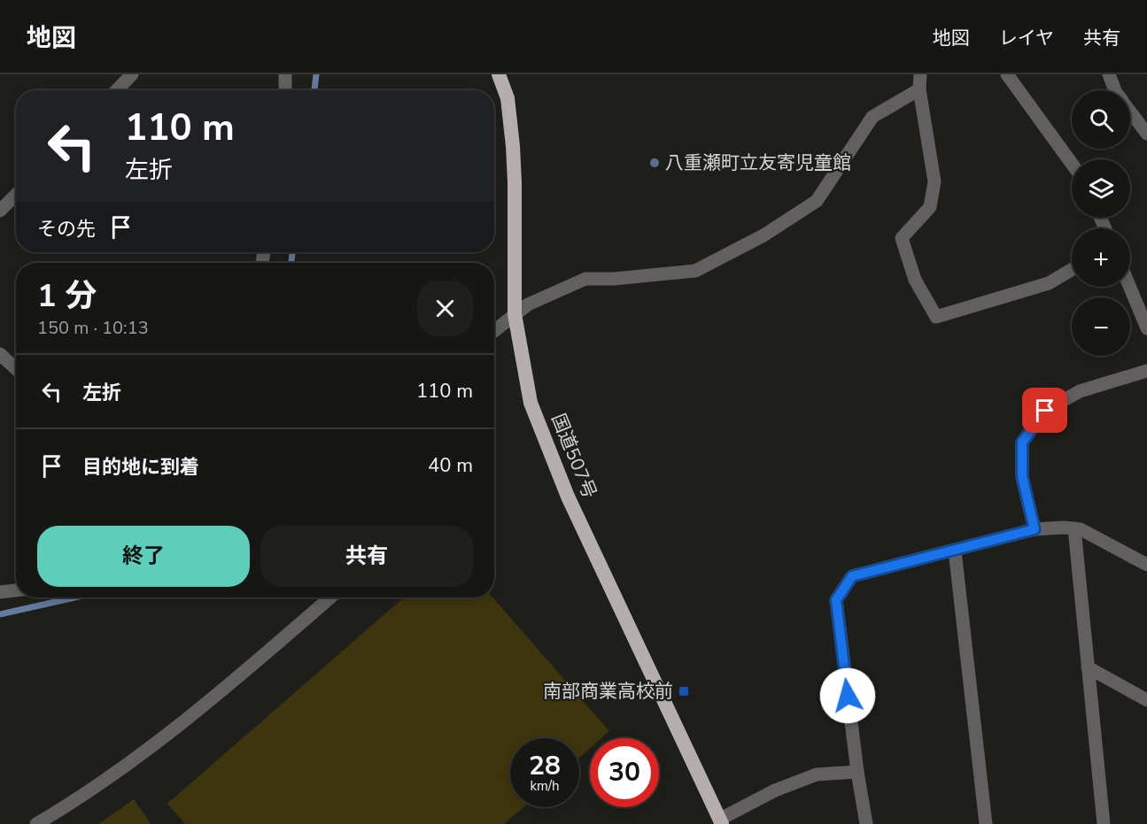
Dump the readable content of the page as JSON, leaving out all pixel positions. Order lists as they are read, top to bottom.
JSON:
{
  "streets": {
    "highway": ["国道507号"]
  },
  "places": {
    "other": ["八重瀬町立友寄児童館"],
    "transit": ["南部商業高校前"]
  },
  "page": {
    "header": "地図",
    "nav": ["地図", "レイヤ", "共有"],
    "map_buttons": ["+", "−"],
    "turn": ["110 m", "左折"],
    "then": "その先",
    "heading": ["1 分", "150 m · 10:13"],
    "list": [
      {
        "name": "左折",
        "value": "110 m"
      },
      {
        "name": "目的地に到着",
        "value": "40 m"
      }
    ],
    "buttons": ["終了", "共有"],
    "speed": "28 km/h",
    "limit": "30"
  }
}
